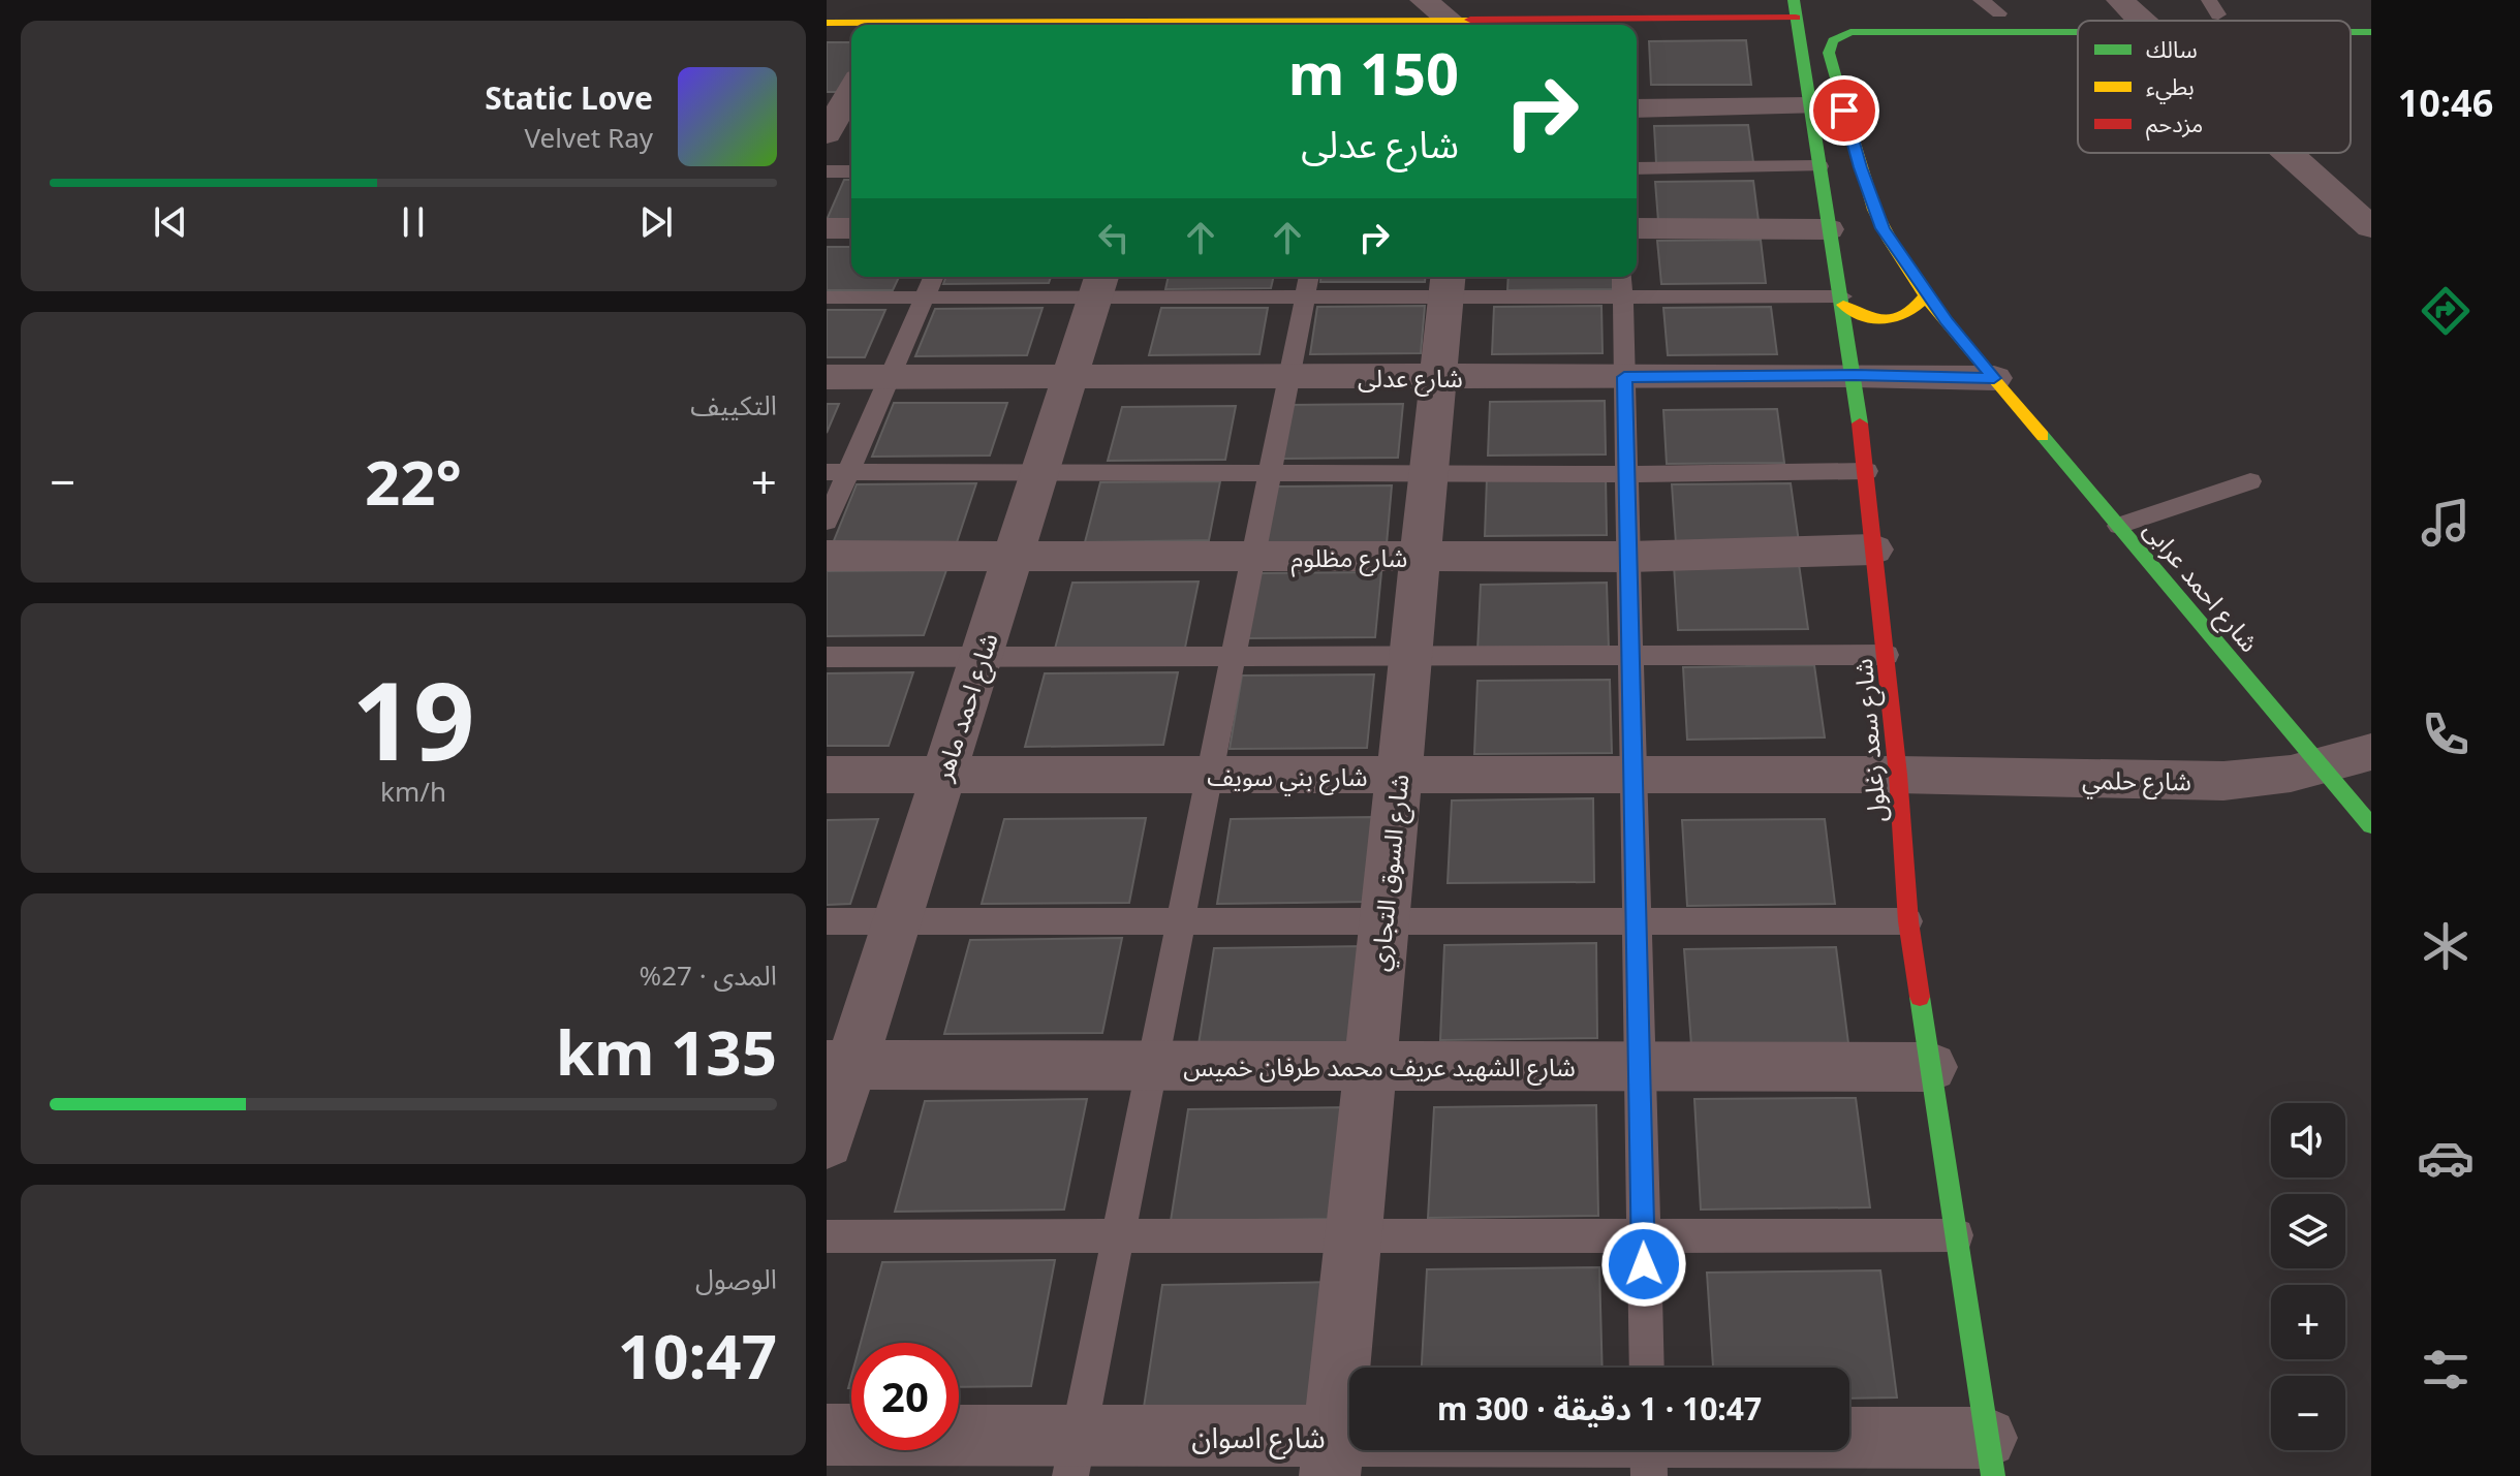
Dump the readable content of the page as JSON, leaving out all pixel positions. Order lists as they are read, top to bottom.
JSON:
{
  "streets": {
    "main road": ["شارع احمد عرابى", "شارع سعد زغلول"],
    "street": [
      "شارع عدلى",
      "شارع مظلوم",
      "شارع احمد ماهر",
      "شارع بني سويف",
      "شارع حلمي",
      "شارع السوق التجاري",
      "شارع الشهيد عريف محمد طرفان خميس",
      "شارع اسوان"
    ]
  },
  "crossings": [
    ["شارع عدلى", "شارع احمد عرابى"],
    ["شارع عدلى", "شارع احمد ماهر"],
    ["شارع عدلى", "شارع سعد زغلول"],
    ["شارع عدلى", "شارع السوق التجاري"],
    ["شارع مظلوم", "شارع احمد ماهر"],
    ["شارع مظلوم", "شارع سعد زغلول"],
    ["شارع مظلوم", "شارع السوق التجاري"],
    ["شارع احمد عرابى", "شارع حلمي"],
    ["شارع احمد ماهر", "شارع بني سويف"],
    ["شارع احمد ماهر", "شارع الشهيد عريف محمد طرفان خميس"],
    ["شارع سعد زغلول", "شارع بني سويف"],
    ["شارع سعد زغلول", "شارع حلمي"],
    ["شارع سعد زغلول", "شارع الشهيد عريف محمد طرفان خميس"],
    ["شارع سعد زغلول", "شارع اسوان"],
    ["شارع بني سويف", "شارع حلمي"],
    ["شارع بني سويف", "شارع السوق التجاري"],
    ["شارع السوق التجاري", "شارع الشهيد عريف محمد طرفان خميس"],
    ["شارع السوق التجاري", "شارع اسوان"]
  ],
  "legend": ["سالك", "بطيء", "مزدحم"],
  "page": {
    "tabs": "10:46",
    "turn": ["150 m", "شارع عدلى"],
    "song": ["Static Love", "Velvet Ray"],
    "tile": [
      "التكييف",
      ["19", "km/h"],
      ["المدى · 27%", "135 km"],
      ["الوصول", "10:47"]
    ],
    "heat": ["−", "22°", "+"],
    "map_buttons": ["+", "−"],
    "limit": "20",
    "trip": "10:47 · 1 دقيقة · 300 m"
  }
}
